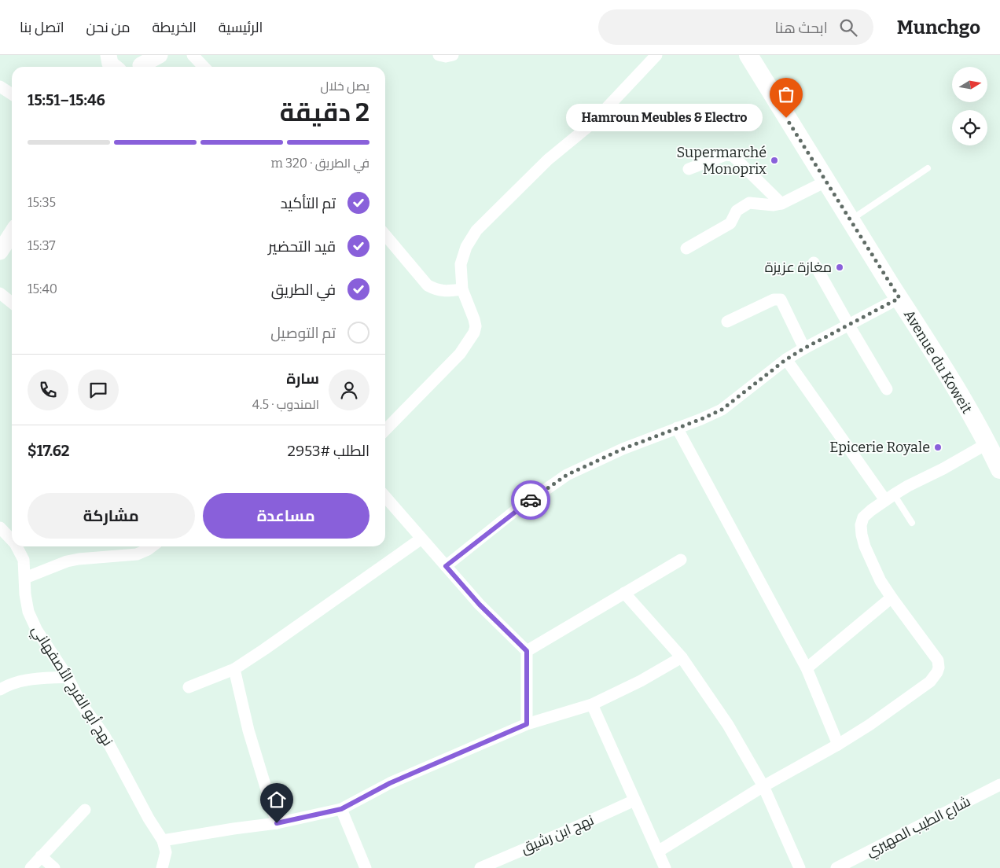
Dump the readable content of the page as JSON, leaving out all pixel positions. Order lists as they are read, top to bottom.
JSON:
{
  "streets": {
    "main road": ["Avenue du Koweit"],
    "street": ["نهج أبو الفرج الأصفهاني", "شارع الطيب المهيري", "نهج ابن رشيق"]
  },
  "places": [
    "Hamroun Meubles & Electro",
    "Supermarché Monoprix",
    "مغازة عزيزة",
    "Epicerie Royale"
  ],
  "north": "right",
  "page": {
    "header": "Munchgo",
    "search": "ابحث هنا",
    "nav": [
      "الرئيسية",
      "الخريطة",
      "من نحن",
      "اتصل بنا"
    ],
    "heading": ["2 دقيقة", "يصل خلال", "15:46–15:51"],
    "panel": [
      "سارة",
      "المندوب · 4.5",
      "الطلب #2953",
      "$17.62"
    ],
    "bubble": "Hamroun Meubles & Electro",
    "bar": "في الطريق · 320 m",
    "list": [
      ["تم التأكيد", "15:35"],
      ["قيد التحضير", "15:37"],
      ["في الطريق", "15:40"],
      "تم التوصيل"
    ],
    "buttons": ["مساعدة", "مشاركة"]
  }
}
